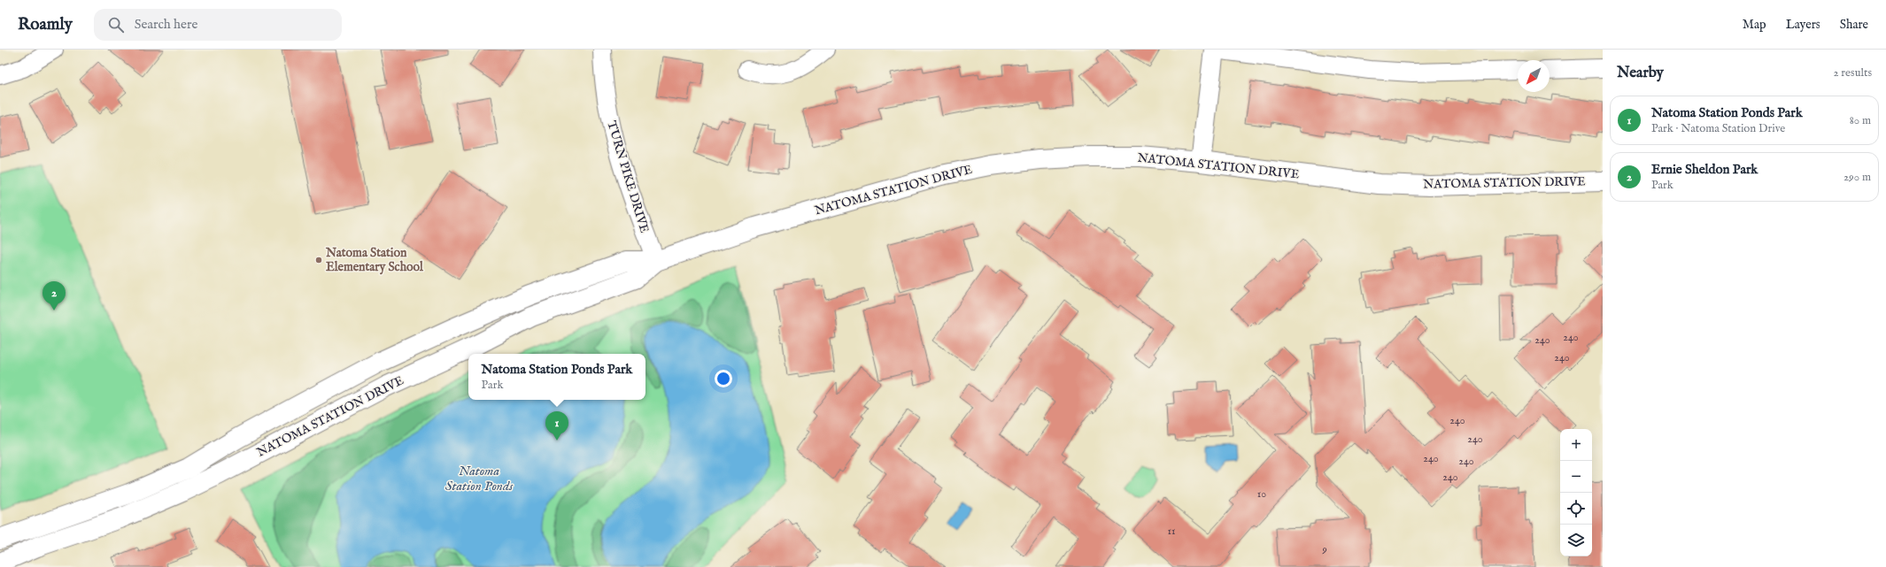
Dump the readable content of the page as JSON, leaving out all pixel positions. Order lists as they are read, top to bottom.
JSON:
{
  "streets": {
    "street": ["NATOMA STATION DRIVE", "TURN PIKE DRIVE"]
  },
  "crossings": [
    ["NATOMA STATION DRIVE", "TURN PIKE DRIVE"]
  ],
  "water": ["Natoma Station Ponds"],
  "places": ["Natoma Station Elementary School"],
  "house_numbers": [
    "240",
    "240",
    "240",
    "240",
    "240",
    "240",
    "240",
    "240",
    "10",
    "11",
    "9"
  ],
  "north": "bottom left",
  "page": {
    "header": "Roamly",
    "search": "Search here",
    "nav": ["Map", "Layers", "Share"],
    "heading": ["Nearby", "2 results"],
    "list": [
      {
        "mark": "1",
        "name": "Natoma Station Ponds Park",
        "note": "Park · Natoma Station Drive",
        "value": "80 m"
      },
      {
        "mark": "2",
        "name": "Ernie Sheldon Park",
        "note": "Park",
        "value": "290 m"
      }
    ],
    "pins": ["2", "1"],
    "popup": ["Natoma Station Ponds Park", "Park"],
    "map_buttons": ["+", "−"]
  }
}
